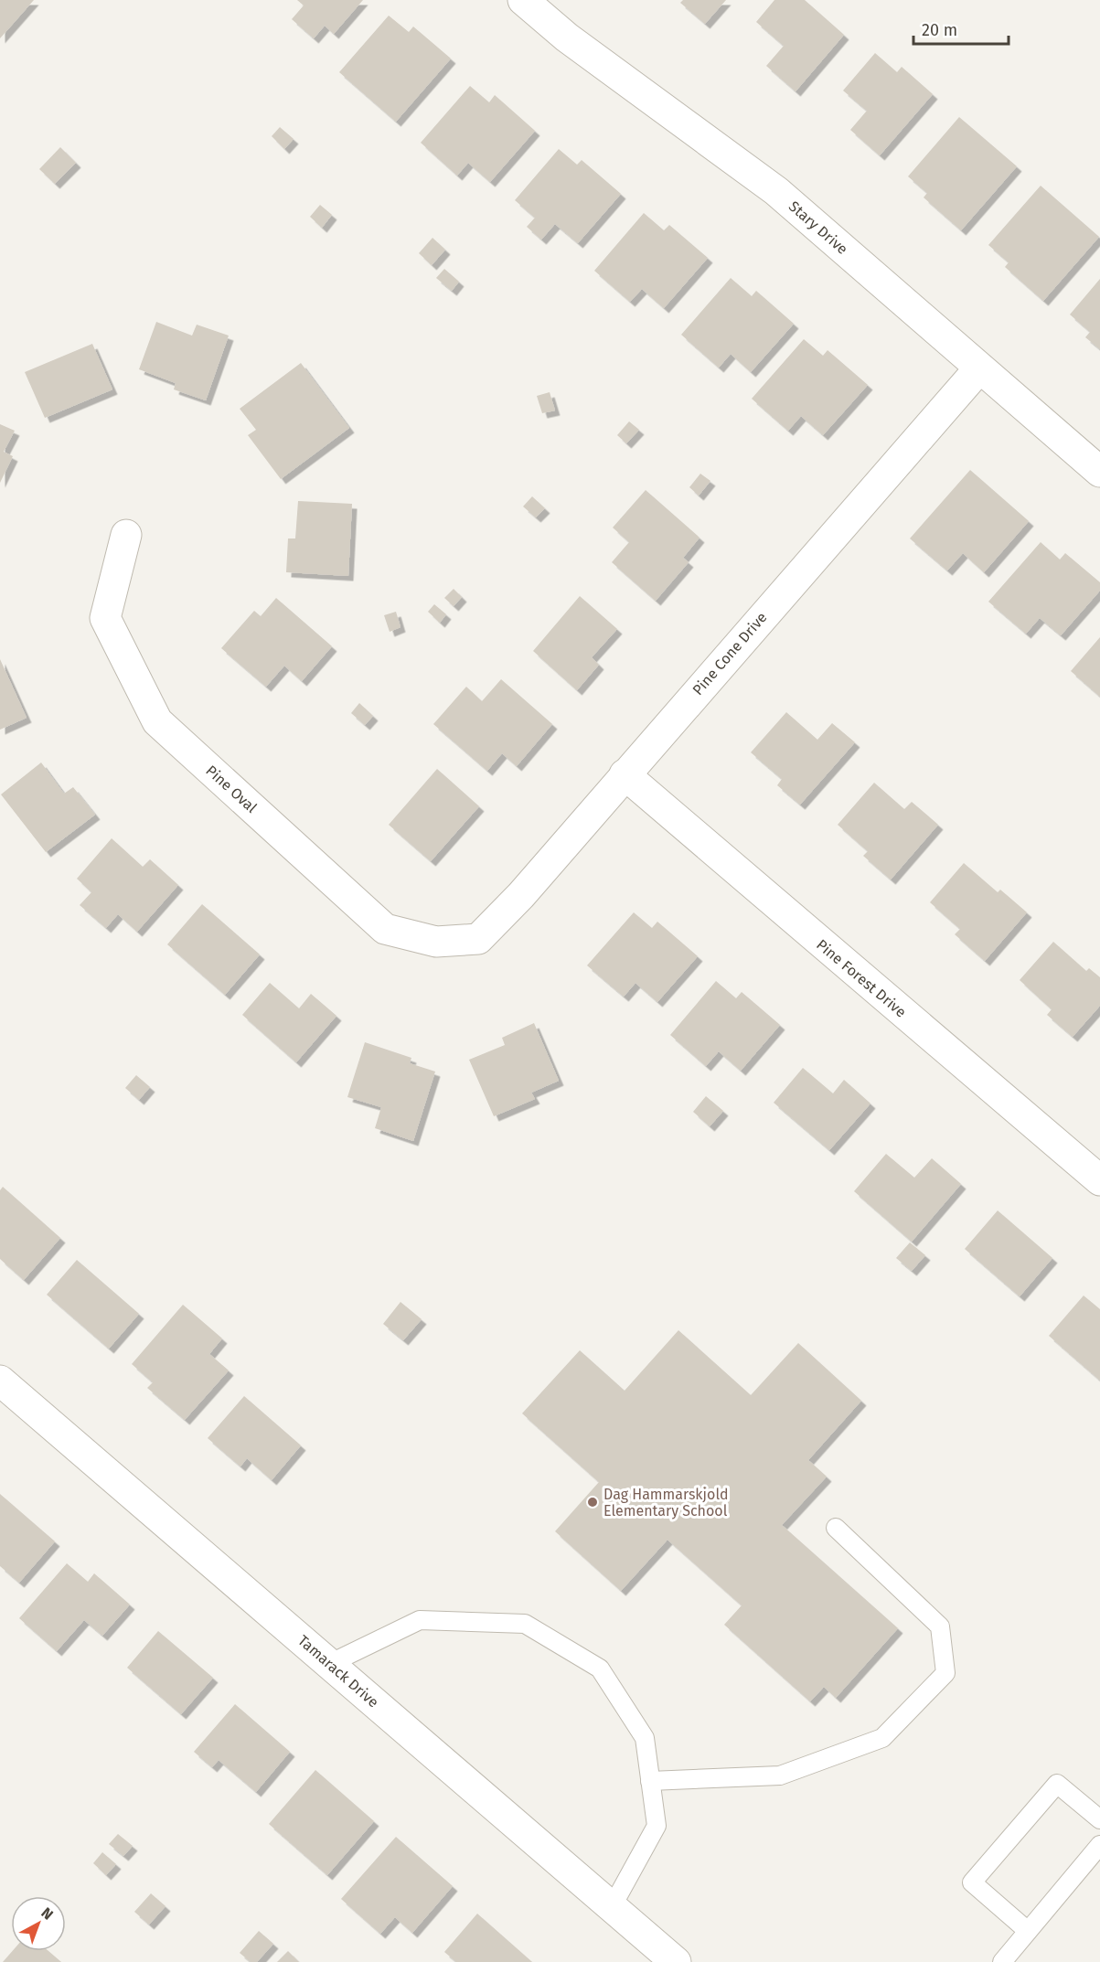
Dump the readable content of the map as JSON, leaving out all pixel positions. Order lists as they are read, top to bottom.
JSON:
{
  "streets": {
    "street": [
      "Stary Drive",
      "Pine Cone Drive",
      "Pine Oval",
      "Pine Forest Drive",
      "Tamarack Drive"
    ]
  },
  "crossings": [
    ["Stary Drive", "Pine Cone Drive"],
    ["Pine Cone Drive", "Pine Oval"],
    ["Pine Cone Drive", "Pine Forest Drive"]
  ],
  "places": ["Dag Hammarskjold Elementary School"],
  "scale_bar": "20 m",
  "north": "top right"
}
